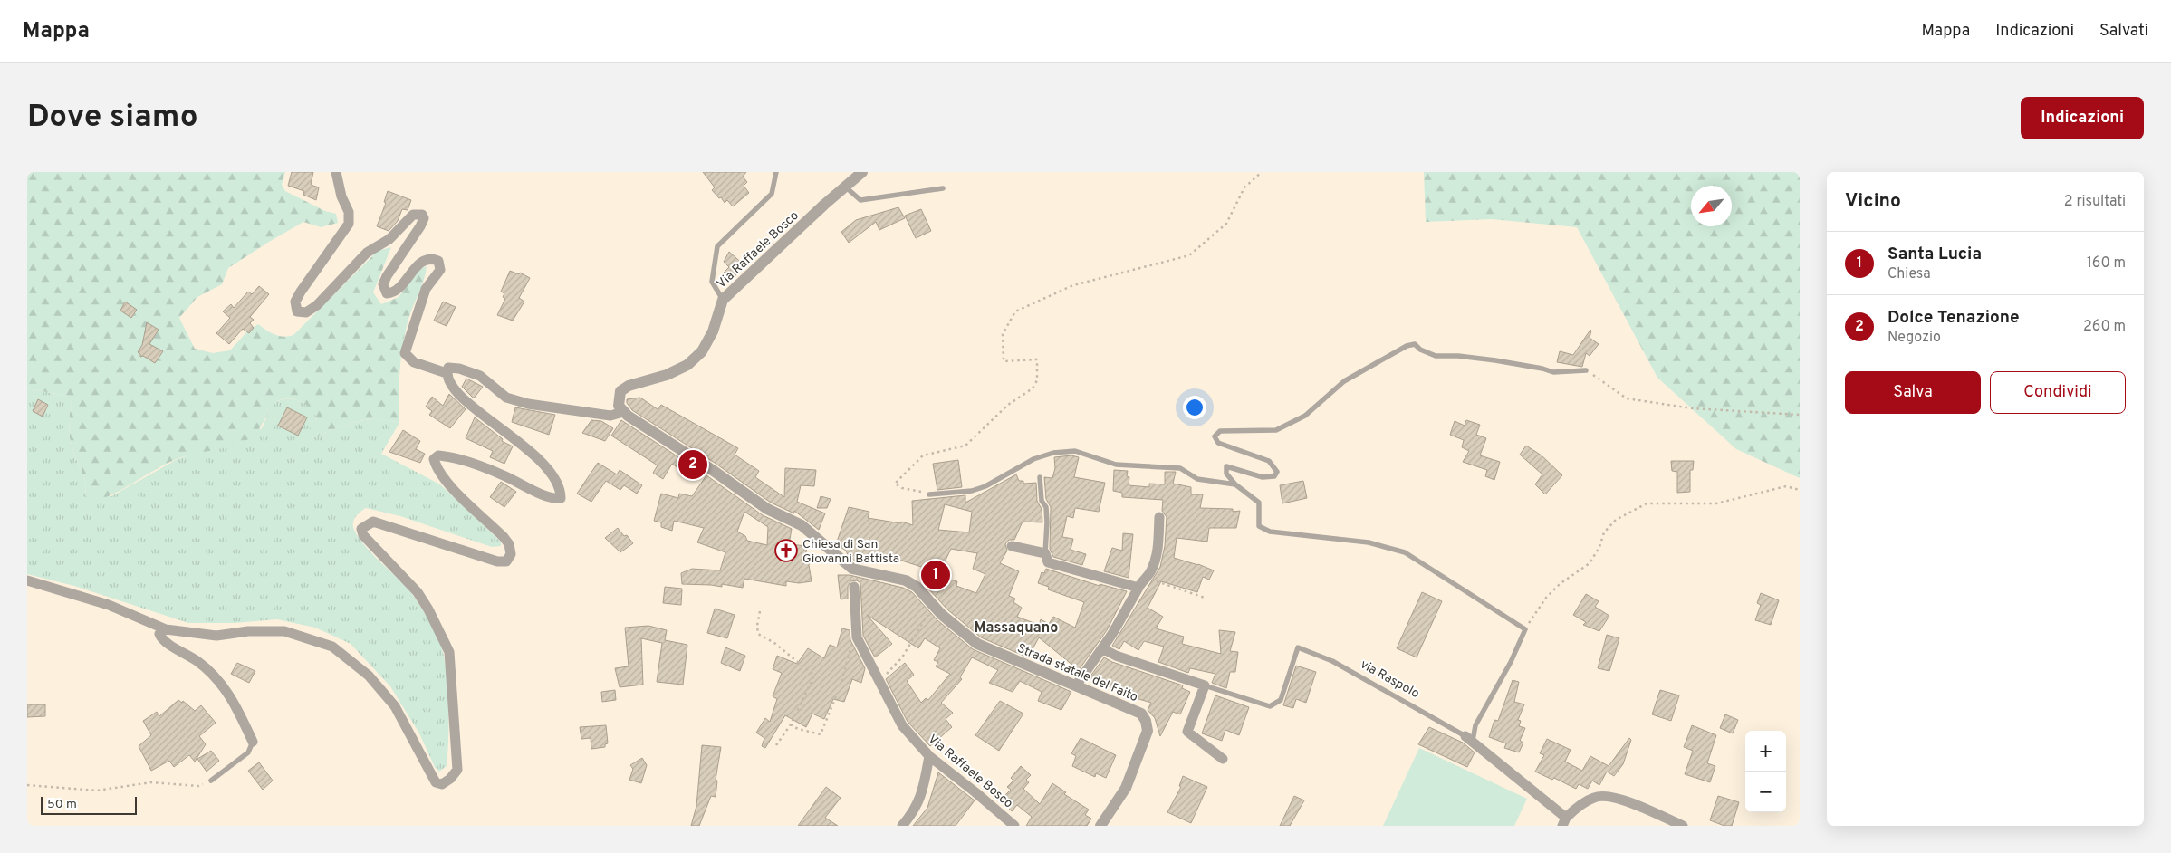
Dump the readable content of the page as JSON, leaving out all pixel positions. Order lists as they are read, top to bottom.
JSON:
{
  "streets": {
    "street": ["Via Raffaele Bosco", "Strada statale del Faito", "via Raspolo"]
  },
  "crossings": [
    ["Via Raffaele Bosco", "Strada statale del Faito"]
  ],
  "districts": ["Massaquano"],
  "places": {
    "church": ["Chiesa di San Giovanni Battista"]
  },
  "scale_bar": "50 m",
  "north": "bottom left",
  "page": {
    "header": "Mappa",
    "nav": ["Mappa", "Indicazioni", "Salvati"],
    "buttons": [
      "Indicazioni",
      ["Salva", "Condividi"]
    ],
    "title": "Dove siamo",
    "heading": ["Vicino", "2 risultati"],
    "list": [
      {
        "mark": "1",
        "name": "Santa Lucia",
        "note": "Chiesa",
        "value": "160 m"
      },
      {
        "mark": "2",
        "name": "Dolce Tenazione",
        "note": "Negozio",
        "value": "260 m"
      }
    ],
    "pins": ["2", "1"],
    "map_buttons": ["+", "−"],
    "scale": "50 m"
  }
}
